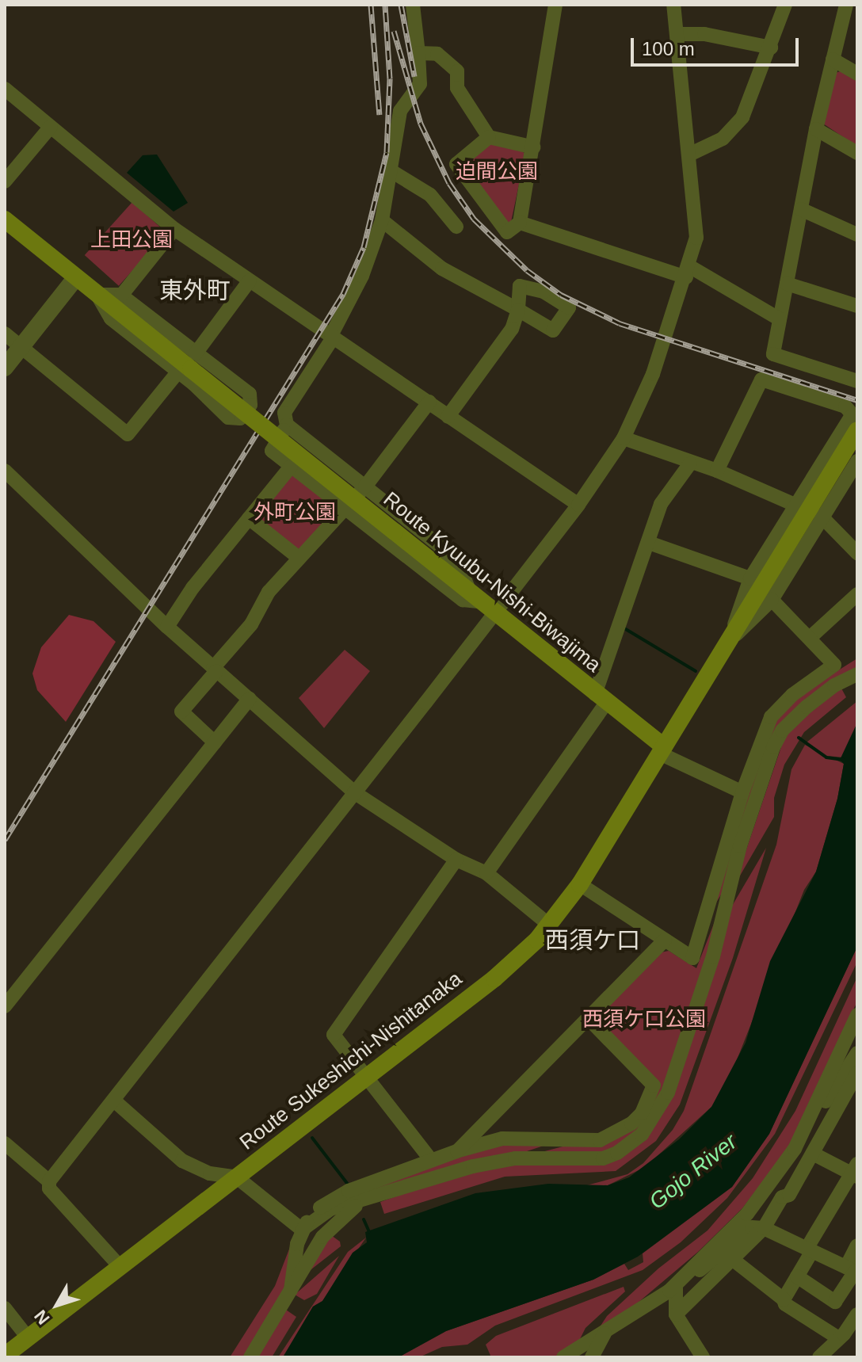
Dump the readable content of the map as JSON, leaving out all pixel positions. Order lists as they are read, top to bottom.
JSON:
{
  "streets": {
    "main road": ["Route Kyuubu-Nishi-Biwajima", "Route Sukeshichi-Nishitanaka"]
  },
  "crossings": [
    ["Route Kyuubu-Nishi-Biwajima", "Route Sukeshichi-Nishitanaka"]
  ],
  "districts": ["東外町", "西須ケ口"],
  "water": ["Gojo River"],
  "parks": [
    "迫間公園",
    "上田公園",
    "外町公園",
    "西須ケ口公園"
  ],
  "scale_bar": "100 m",
  "north": "bottom left"
}
